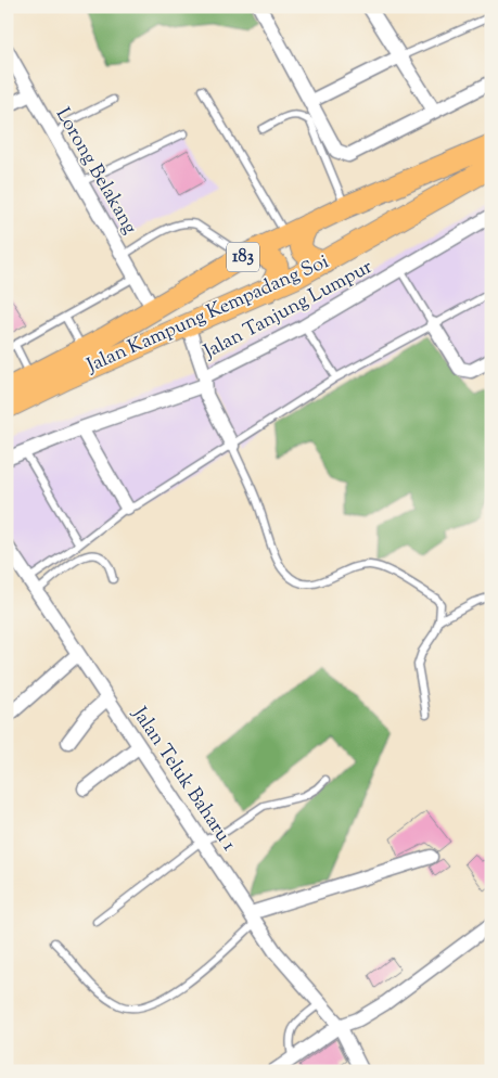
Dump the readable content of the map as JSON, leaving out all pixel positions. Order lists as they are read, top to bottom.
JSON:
{
  "streets": {
    "highway": ["183", "Jalan Kampung Kempadang Soi"],
    "street": ["Lorong Belakang", "Jalan Tanjung Lumpur", "Jalan Teluk Baharu 1"]
  },
  "crossings": [
    ["Lorong Belakang", "Jalan Kampung Kempadang Soi"],
    ["Jalan Tanjung Lumpur", "Jalan Kampung Kempadang Soi"]
  ]
}
